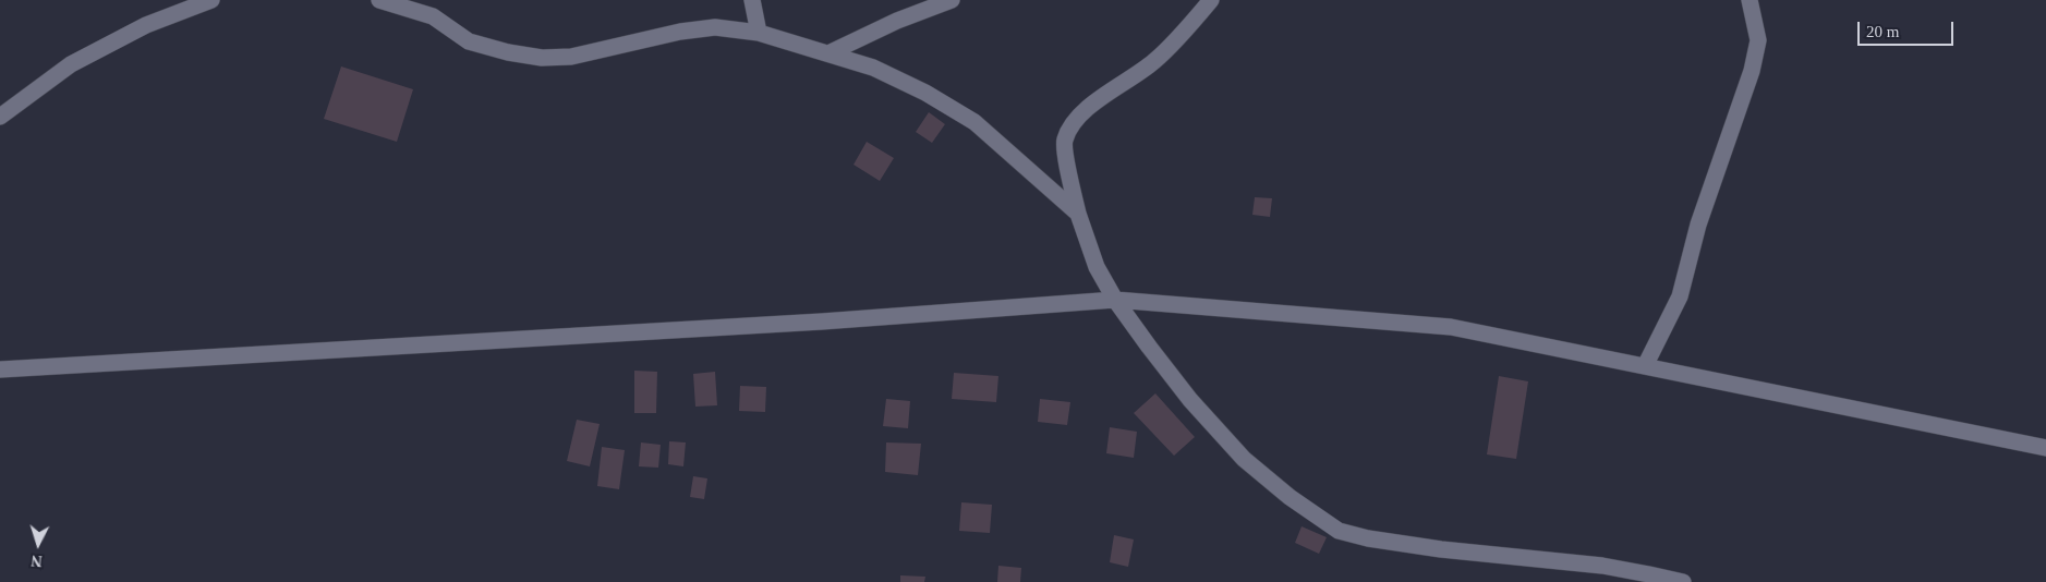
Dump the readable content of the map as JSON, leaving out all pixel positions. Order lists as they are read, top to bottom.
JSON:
{
  "scale_bar": "20 m",
  "north": "bottom"
}
